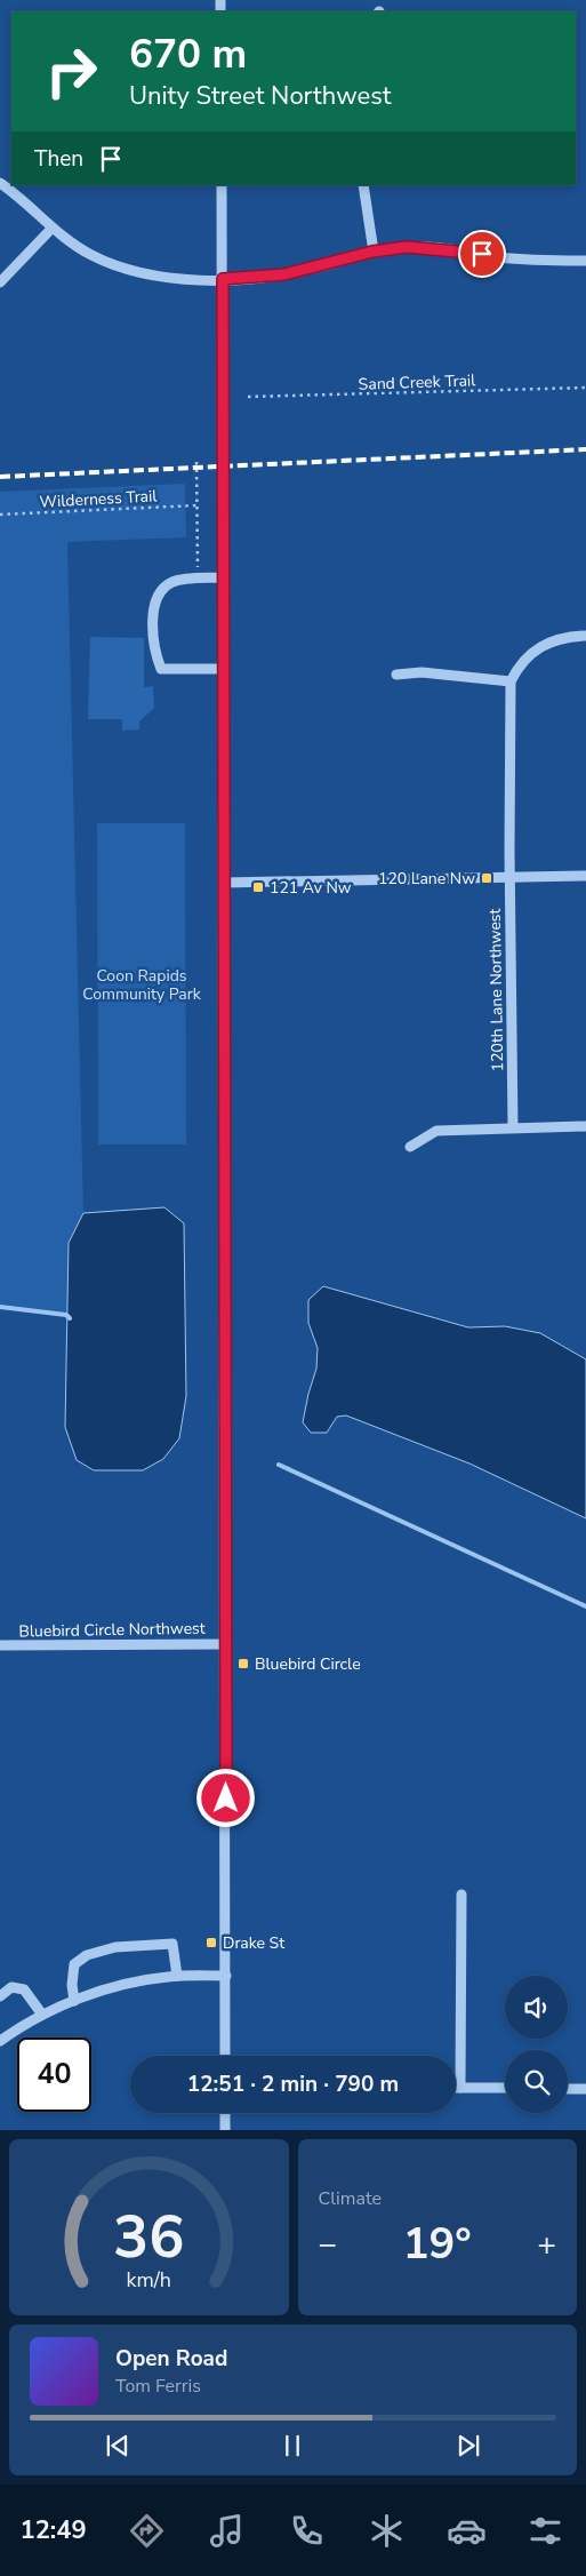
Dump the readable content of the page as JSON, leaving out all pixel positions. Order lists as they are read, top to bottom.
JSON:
{
  "streets": {
    "street": ["120th Lane Northwest", "Bluebird Circle Northwest"],
    "path": ["Sand Creek Trail", "Wilderness Trail"]
  },
  "parks": ["Coon Rapids Community Park"],
  "places": {
    "transit": [
      "120 Lane Nw",
      "121 Av Nw",
      "Bluebird Circle",
      "Drake St"
    ]
  },
  "page": {
    "turn": ["670 m", "Unity Street Northwest"],
    "then": "Then",
    "limit": "40",
    "trip": "12:51 · 2 min · 790 m",
    "tile": "Climate",
    "heat": ["−", "19°", "+"],
    "song": ["Open Road", "Tom Ferris"],
    "tabs": "12:49",
    "gauge": ["36", "km/h"]
  }
}
